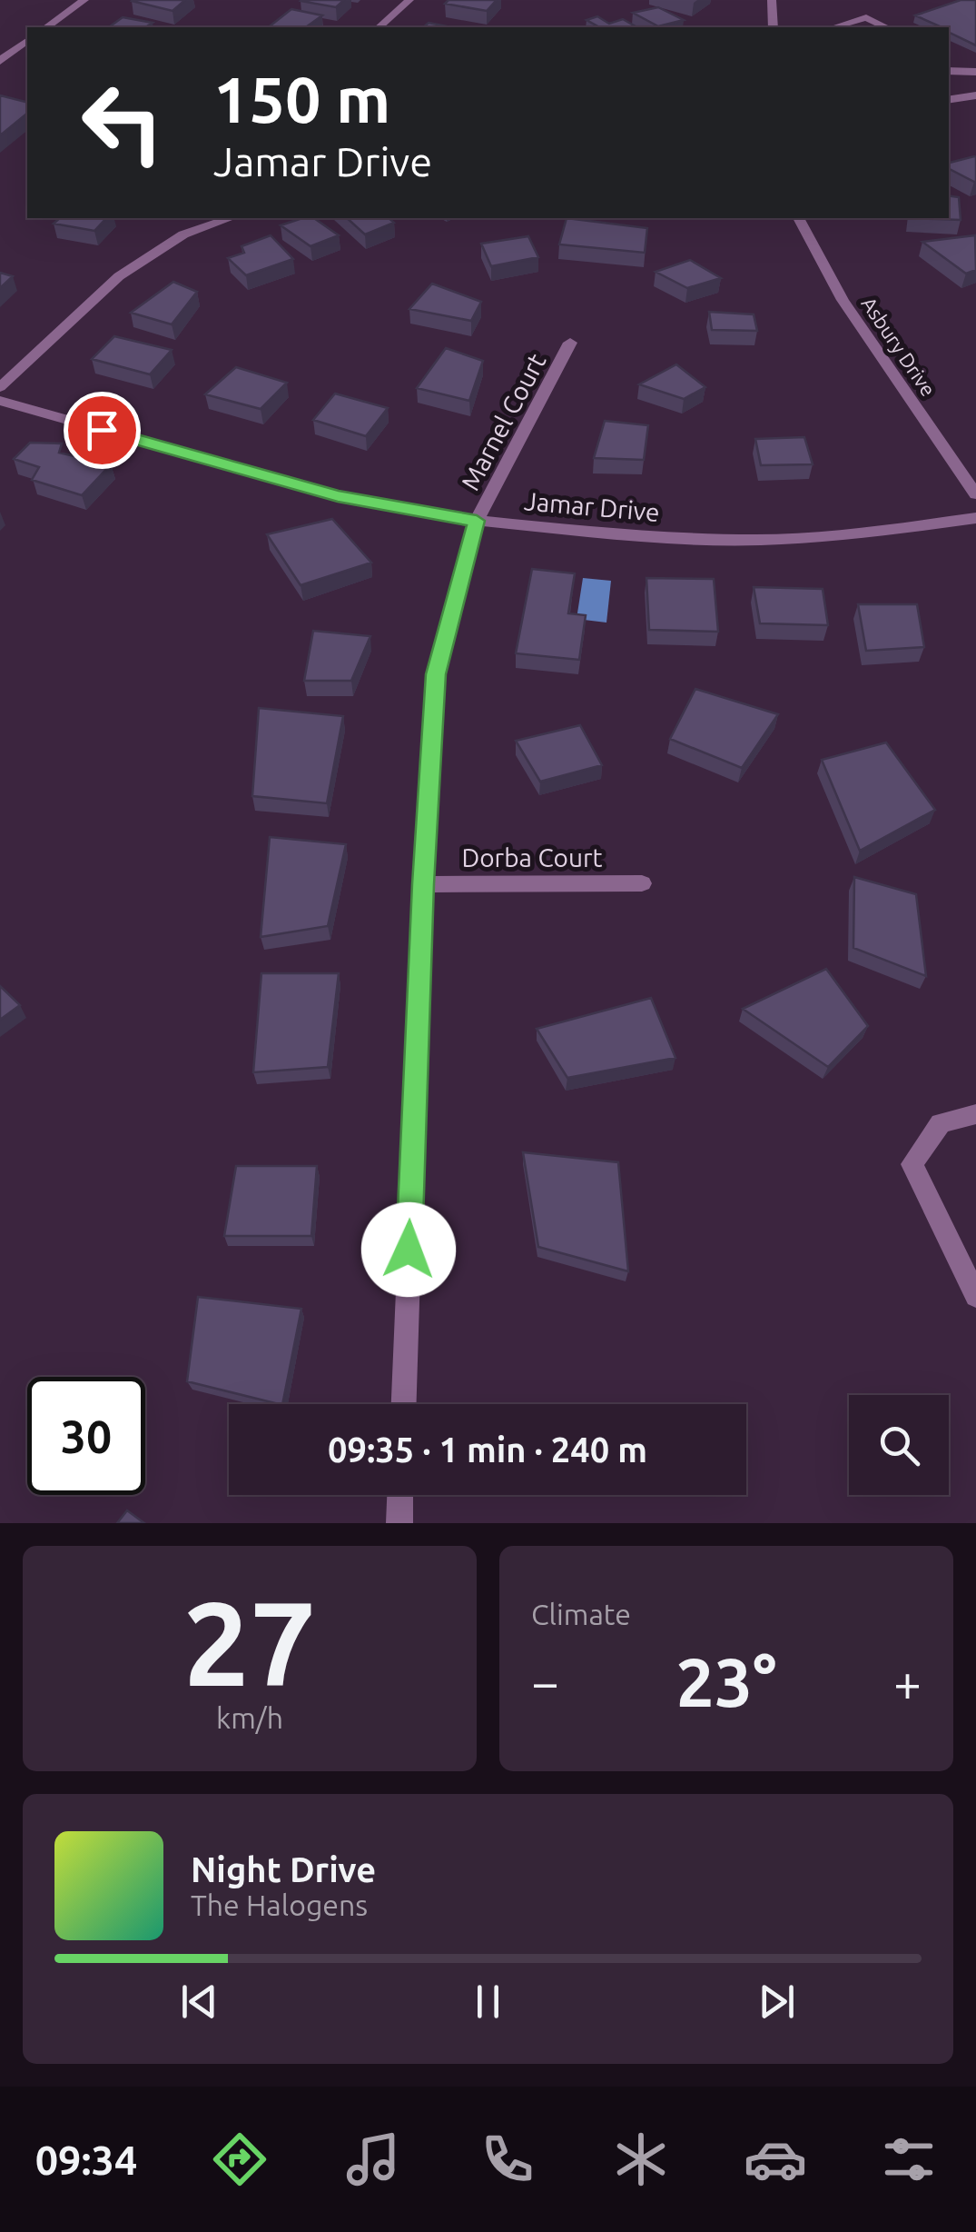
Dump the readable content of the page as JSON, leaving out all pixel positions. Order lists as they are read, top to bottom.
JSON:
{
  "streets": {
    "street": [
      "Asbury Drive",
      "Marnel Court",
      "Jamar Drive",
      "Dorba Court"
    ]
  },
  "crossings": [
    ["Marnel Court", "Jamar Drive"],
    ["Marnel Court", "Dorba Court"]
  ],
  "page": {
    "turn": ["150 m", "Jamar Drive"],
    "limit": "30",
    "trip": "09:35 · 1 min · 240 m",
    "tile": [
      ["27", "km/h"],
      "Climate"
    ],
    "heat": ["−", "23°", "+"],
    "song": ["Night Drive", "The Halogens"],
    "tabs": "09:34"
  }
}
